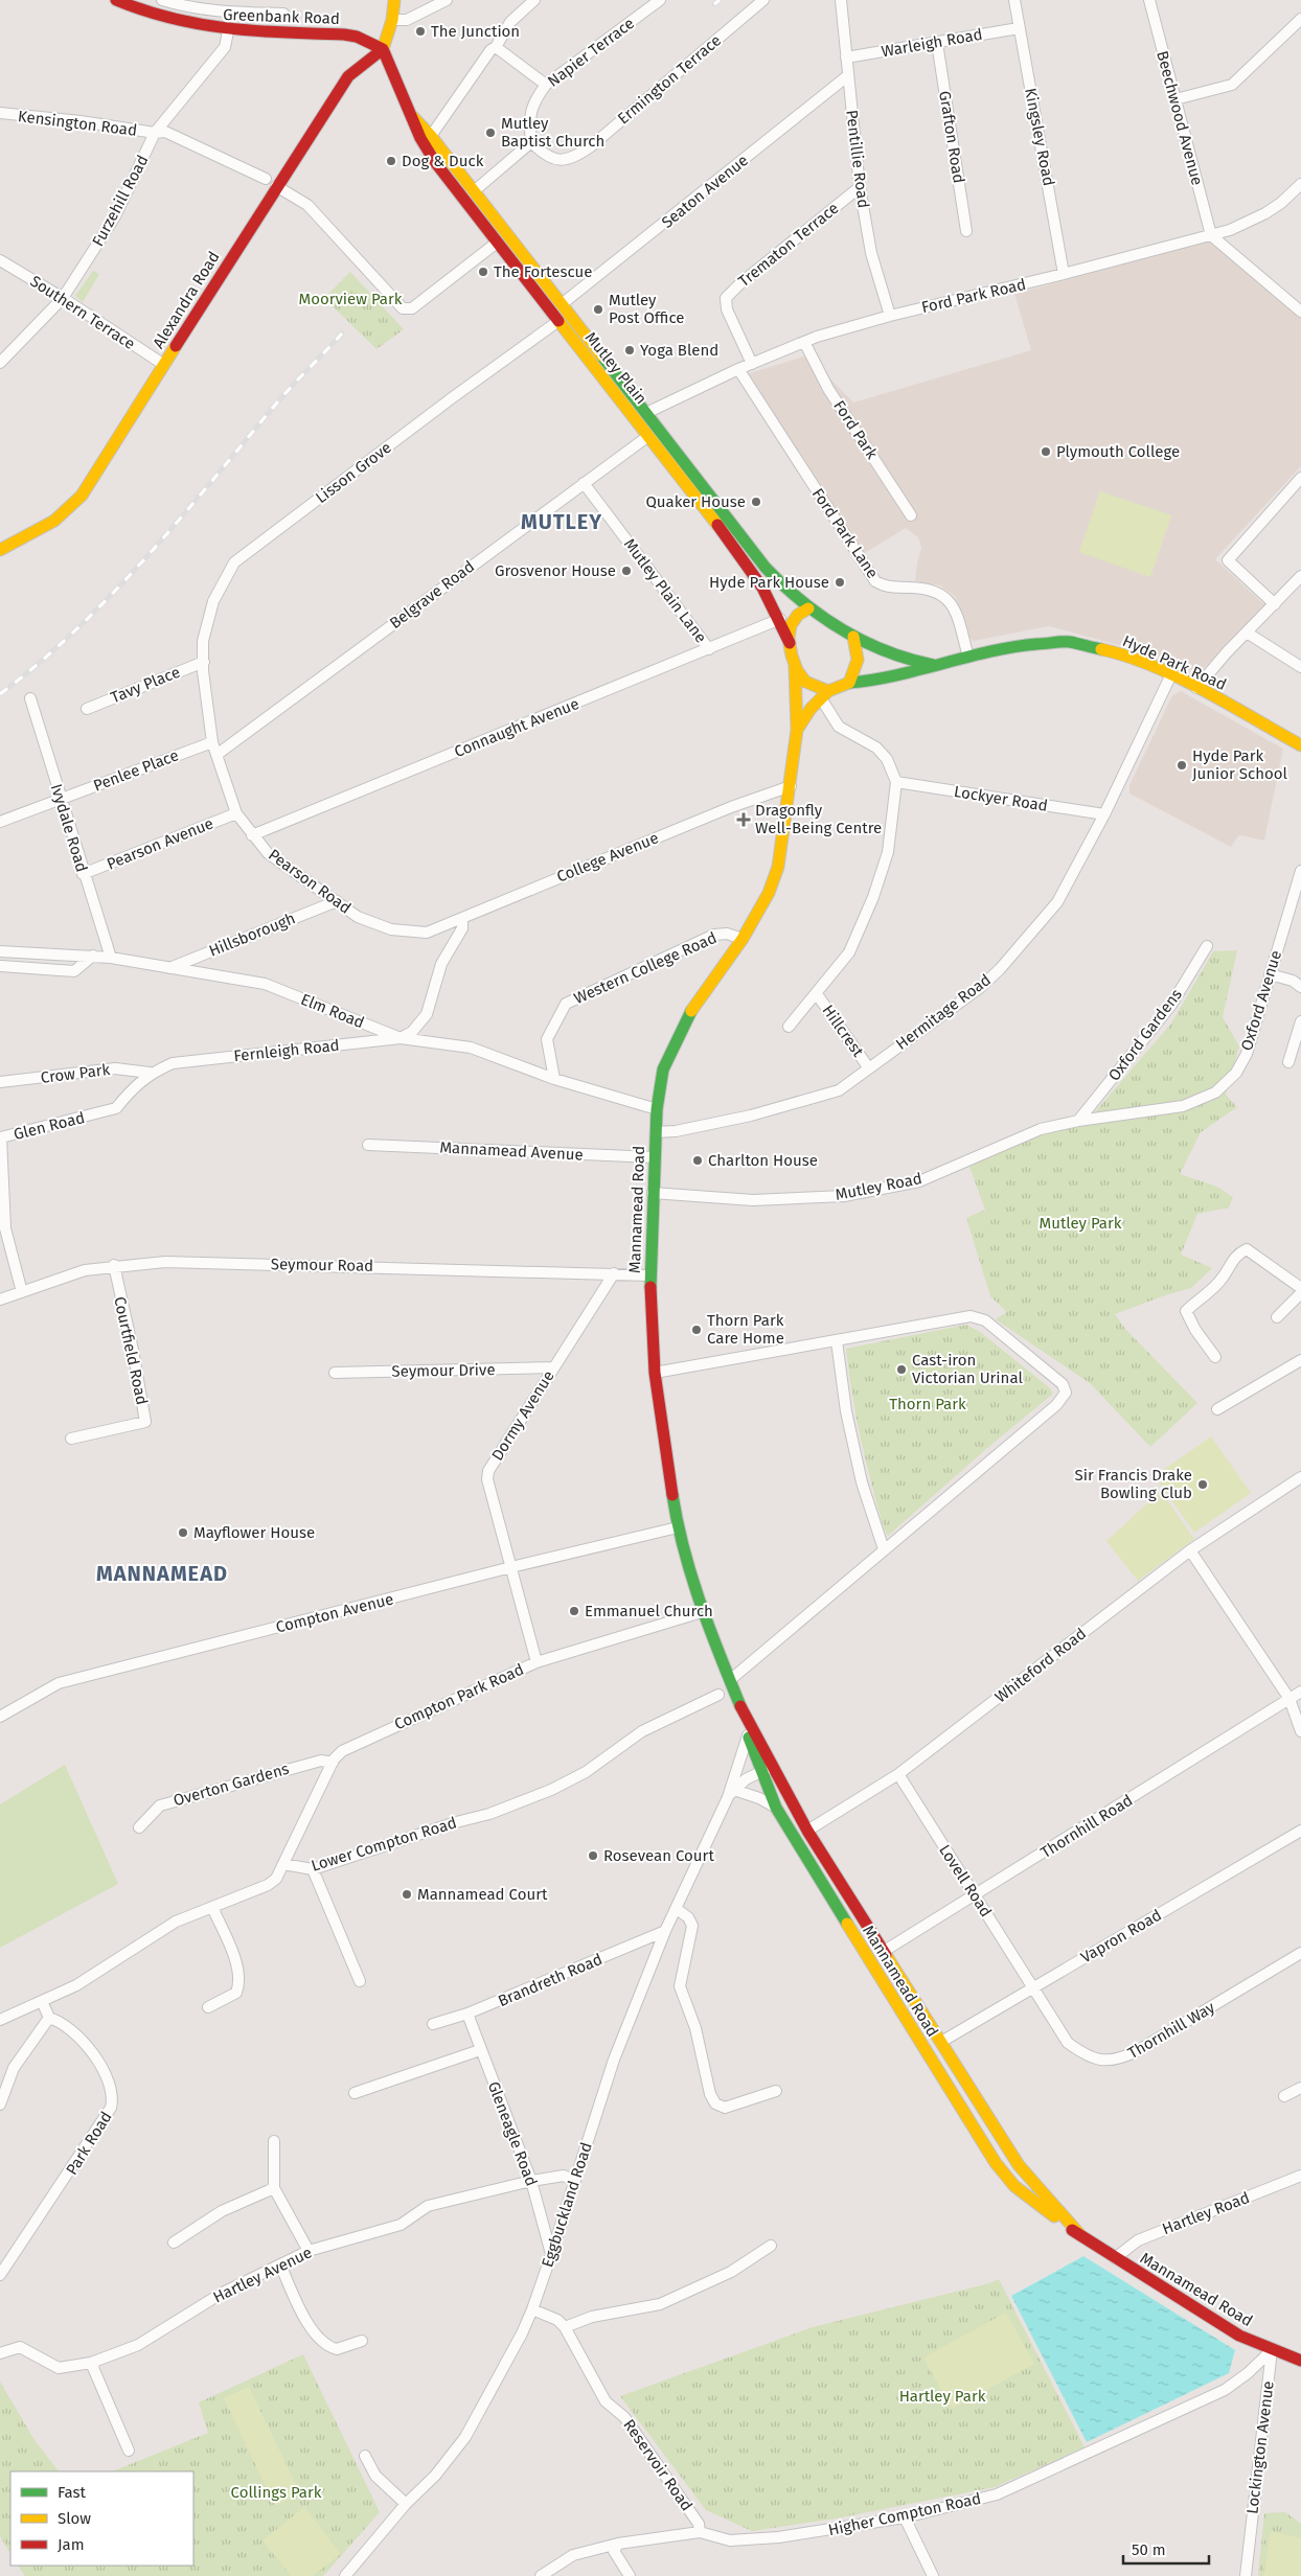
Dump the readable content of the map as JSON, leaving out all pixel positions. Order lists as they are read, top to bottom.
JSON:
{
  "streets": {
    "main road": [
      "Greenbank Road",
      "Alexandra Road",
      "Mutley Plain",
      "Hyde Park Road",
      "Mannamead Road"
    ],
    "street": [
      "Warleigh Road",
      "Napier Terrace",
      "Ermington Terrace",
      "Beechwood Avenue",
      "Kensington Road",
      "Grafton Road",
      "Kingsley Road",
      "Pentillie Road",
      "Seaton Avenue",
      "Furzehill Road",
      "Trematon Terrace",
      "Ford Park Road",
      "Southern Terrace",
      "Ford Park",
      "Lisson Grove",
      "Ford Park Lane",
      "Mutley Plain Lane",
      "Belgrave Road",
      "Tavy Place",
      "Connaught Avenue",
      "Penlee Place",
      "Lockyer Road",
      "Ivydale Road",
      "Pearson Avenue",
      "College Avenue",
      "Pearson Road",
      "Hillsborough",
      "Western College Road",
      "Oxford Avenue",
      "Elm Road",
      "Hermitage Road",
      "Hillcrest",
      "Oxford Gardens",
      "Fernleigh Road",
      "Crow Park",
      "Glen Road",
      "Mannamead Avenue",
      "Mutley Road",
      "Seymour Road",
      "Courtfield Road",
      "Seymour Drive",
      "Dormy Avenue",
      "Compton Avenue",
      "Whiteford Road",
      "Compton Park Road",
      "Overton Gardens",
      "Thornhill Road",
      "Lower Compton Road",
      "Lovell Road",
      "Vapron Road",
      "Brandreth Road",
      "Thornhill Way",
      "Gleneagle Road",
      "Park Road",
      "Eggbuckland Road",
      "Hartley Road",
      "Hartley Avenue",
      "Lockington Avenue",
      "Reservoir Road",
      "Higher Compton Road"
    ]
  },
  "crossings": [
    ["Greenbank Road", "Furzehill Road"],
    ["Greenbank Road", "Alexandra Road"],
    ["Greenbank Road", "Mutley Plain"],
    ["Warleigh Road", "Grafton Road"],
    ["Warleigh Road", "Kingsley Road"],
    ["Warleigh Road", "Pentillie Road"],
    ["Napier Terrace", "Ermington Terrace"],
    ["Beechwood Avenue", "Ford Park Road"],
    ["Kensington Road", "Furzehill Road"],
    ["Kingsley Road", "Ford Park Road"],
    ["Pentillie Road", "Seaton Avenue"],
    ["Pentillie Road", "Trematon Terrace"],
    ["Pentillie Road", "Ford Park Road"],
    ["Seaton Avenue", "Mutley Plain"],
    ["Furzehill Road", "Southern Terrace"],
    ["Trematon Terrace", "Ford Park Road"],
    ["Ford Park Road", "Mutley Plain"],
    ["Ford Park Road", "Ford Park"],
    ["Ford Park Road", "Ford Park Lane"],
    ["Alexandra Road", "Southern Terrace"],
    ["Alexandra Road", "Mutley Plain"],
    ["Mutley Plain", "Lisson Grove"],
    ["Mutley Plain", "Belgrave Road"],
    ["Mutley Plain", "Hyde Park Road"],
    ["Mutley Plain", "Connaught Avenue"],
    ["Mutley Plain", "Mannamead Road"],
    ["Lisson Grove", "Tavy Place"],
    ["Lisson Grove", "Pearson Road"],
    ["Ford Park Lane", "Hyde Park Road"],
    ["Mutley Plain Lane", "Belgrave Road"],
    ["Mutley Plain Lane", "Connaught Avenue"],
    ["Belgrave Road", "Pearson Road"],
    ["Hyde Park Road", "Hermitage Road"],
    ["Hyde Park Road", "Mannamead Road"],
    ["Tavy Place", "Pearson Road"],
    ["Connaught Avenue", "Pearson Road"],
    ["Penlee Place", "Ivydale Road"],
    ["Penlee Place", "Pearson Road"],
    ["Lockyer Road", "Hermitage Road"],
    ["Ivydale Road", "Pearson Avenue"],
    ["Ivydale Road", "Elm Road"],
    ["Pearson Avenue", "Pearson Road"],
    ["College Avenue", "Pearson Road"],
    ["College Avenue", "Mannamead Road"],
    ["Pearson Road", "Hillsborough"],
    ["Hillsborough", "Elm Road"],
    ["Western College Road", "Elm Road"],
    ["Western College Road", "Mannamead Road"],
    ["Oxford Avenue", "Mutley Road"],
    ["Elm Road", "Fernleigh Road"],
    ["Elm Road", "Mannamead Road"],
    ["Hermitage Road", "Hillcrest"],
    ["Hermitage Road", "Mannamead Road"],
    ["Oxford Gardens", "Mutley Road"],
    ["Fernleigh Road", "Glen Road"],
    ["Crow Park", "Glen Road"],
    ["Glen Road", "Seymour Road"],
    ["Mannamead Avenue", "Mannamead Road"],
    ["Mutley Road", "Mannamead Road"],
    ["Mannamead Road", "Seymour Road"],
    ["Mannamead Road", "Compton Avenue"],
    ["Mannamead Road", "Whiteford Road"],
    ["Mannamead Road", "Compton Park Road"],
    ["Mannamead Road", "Thornhill Road"],
    ["Mannamead Road", "Vapron Road"],
    ["Mannamead Road", "Eggbuckland Road"],
    ["Mannamead Road", "Hartley Road"],
    ["Mannamead Road", "Lockington Avenue"],
    ["Mannamead Road", "Higher Compton Road"],
    ["Seymour Road", "Courtfield Road"],
    ["Seymour Road", "Dormy Avenue"],
    ["Seymour Drive", "Dormy Avenue"],
    ["Dormy Avenue", "Compton Avenue"],
    ["Dormy Avenue", "Compton Park Road"],
    ["Whiteford Road", "Lovell Road"],
    ["Compton Park Road", "Overton Gardens"],
    ["Compton Park Road", "Lower Compton Road"],
    ["Thornhill Road", "Lovell Road"],
    ["Lovell Road", "Vapron Road"],
    ["Lovell Road", "Thornhill Way"],
    ["Vapron Road", "Thornhill Way"],
    ["Brandreth Road", "Gleneagle Road"],
    ["Brandreth Road", "Eggbuckland Road"],
    ["Gleneagle Road", "Eggbuckland Road"],
    ["Gleneagle Road", "Hartley Avenue"],
    ["Eggbuckland Road", "Hartley Avenue"],
    ["Lockington Avenue", "Higher Compton Road"],
    ["Reservoir Road", "Higher Compton Road"]
  ],
  "districts": ["MUTLEY", "MANNAMEAD"],
  "parks": [
    "Moorview Park",
    "Mutley Park",
    "Thorn Park",
    "Hartley Park",
    "Collings Park"
  ],
  "places": {
    "other": [
      "The Junction",
      "Mutley Baptist Church",
      "Dog & Duck",
      "The Fortescue",
      "Mutley Post Office",
      "Yoga Blend",
      "Plymouth College",
      "Quaker House",
      "Grosvenor House",
      "Hyde Park House",
      "Hyde Park Junior School",
      "Charlton House",
      "Thorn Park Care Home",
      "Cast-iron Victorian Urinal",
      "Sir Francis Drake Bowling Club",
      "Mayflower House",
      "Emmanuel Church",
      "Rosevean Court",
      "Mannamead Court"
    ],
    "health": ["Dragonfly Well-Being Centre"]
  },
  "legend": ["Fast", "Slow", "Jam"],
  "scale_bar": "50 m"
}
